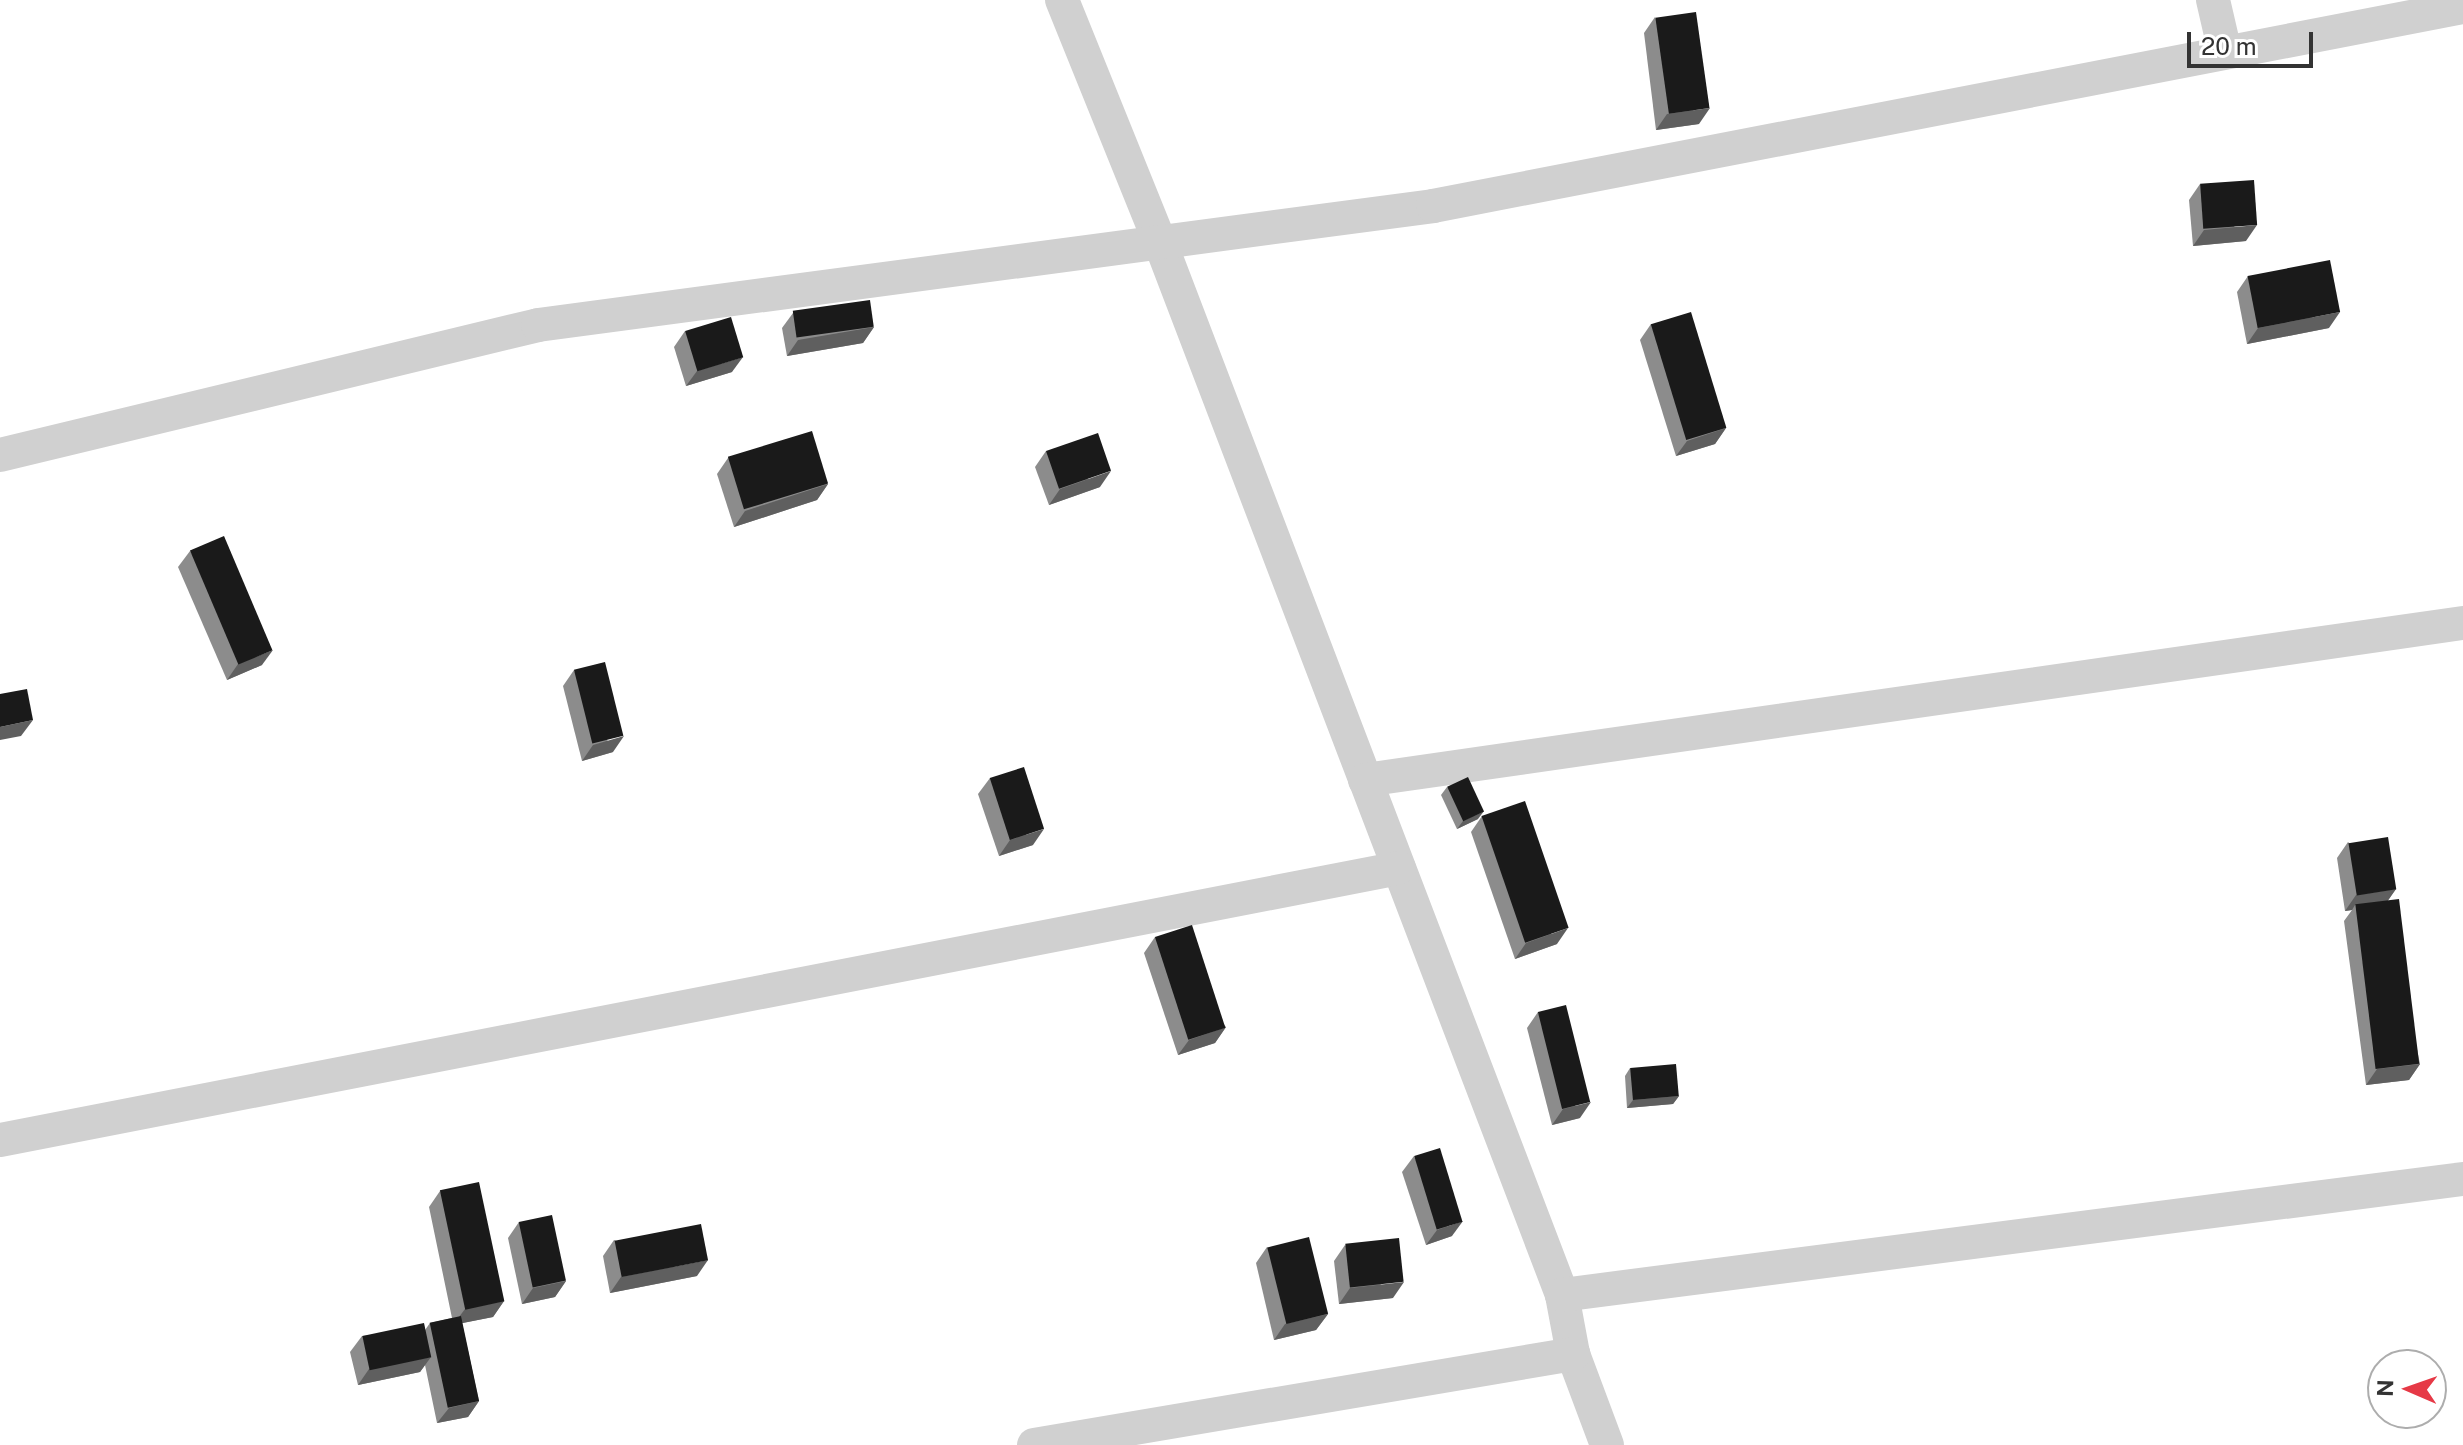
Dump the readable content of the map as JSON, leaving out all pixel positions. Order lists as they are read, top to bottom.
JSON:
{
  "scale_bar": "20 m",
  "north": "left"
}
